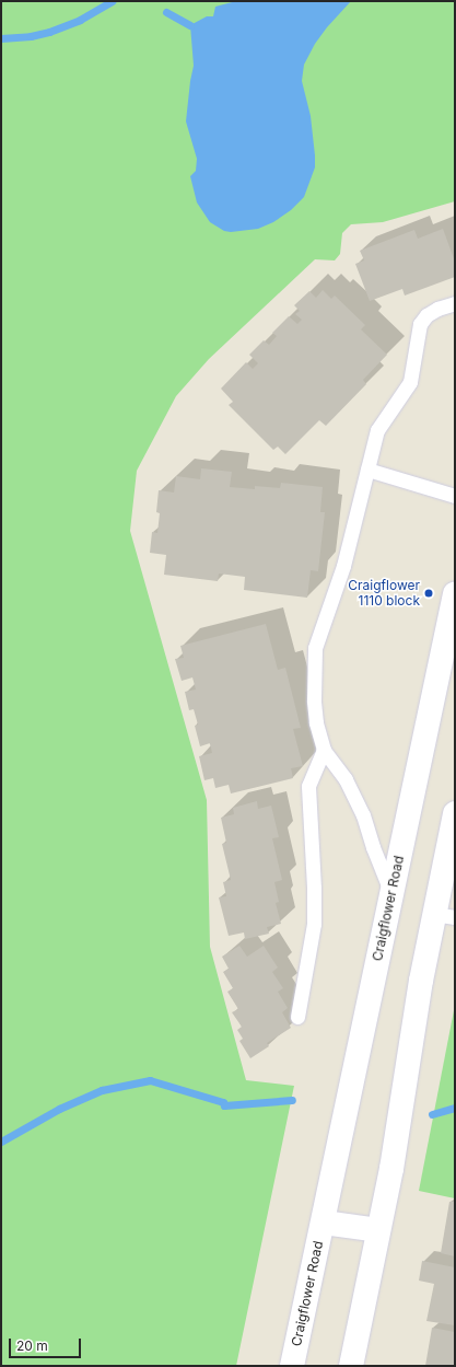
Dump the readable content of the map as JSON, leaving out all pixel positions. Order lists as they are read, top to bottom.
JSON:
{
  "streets": {
    "main road": ["Craigflower Road"]
  },
  "places": ["Craigflower 1110 block"],
  "scale_bar": "20 m"
}
